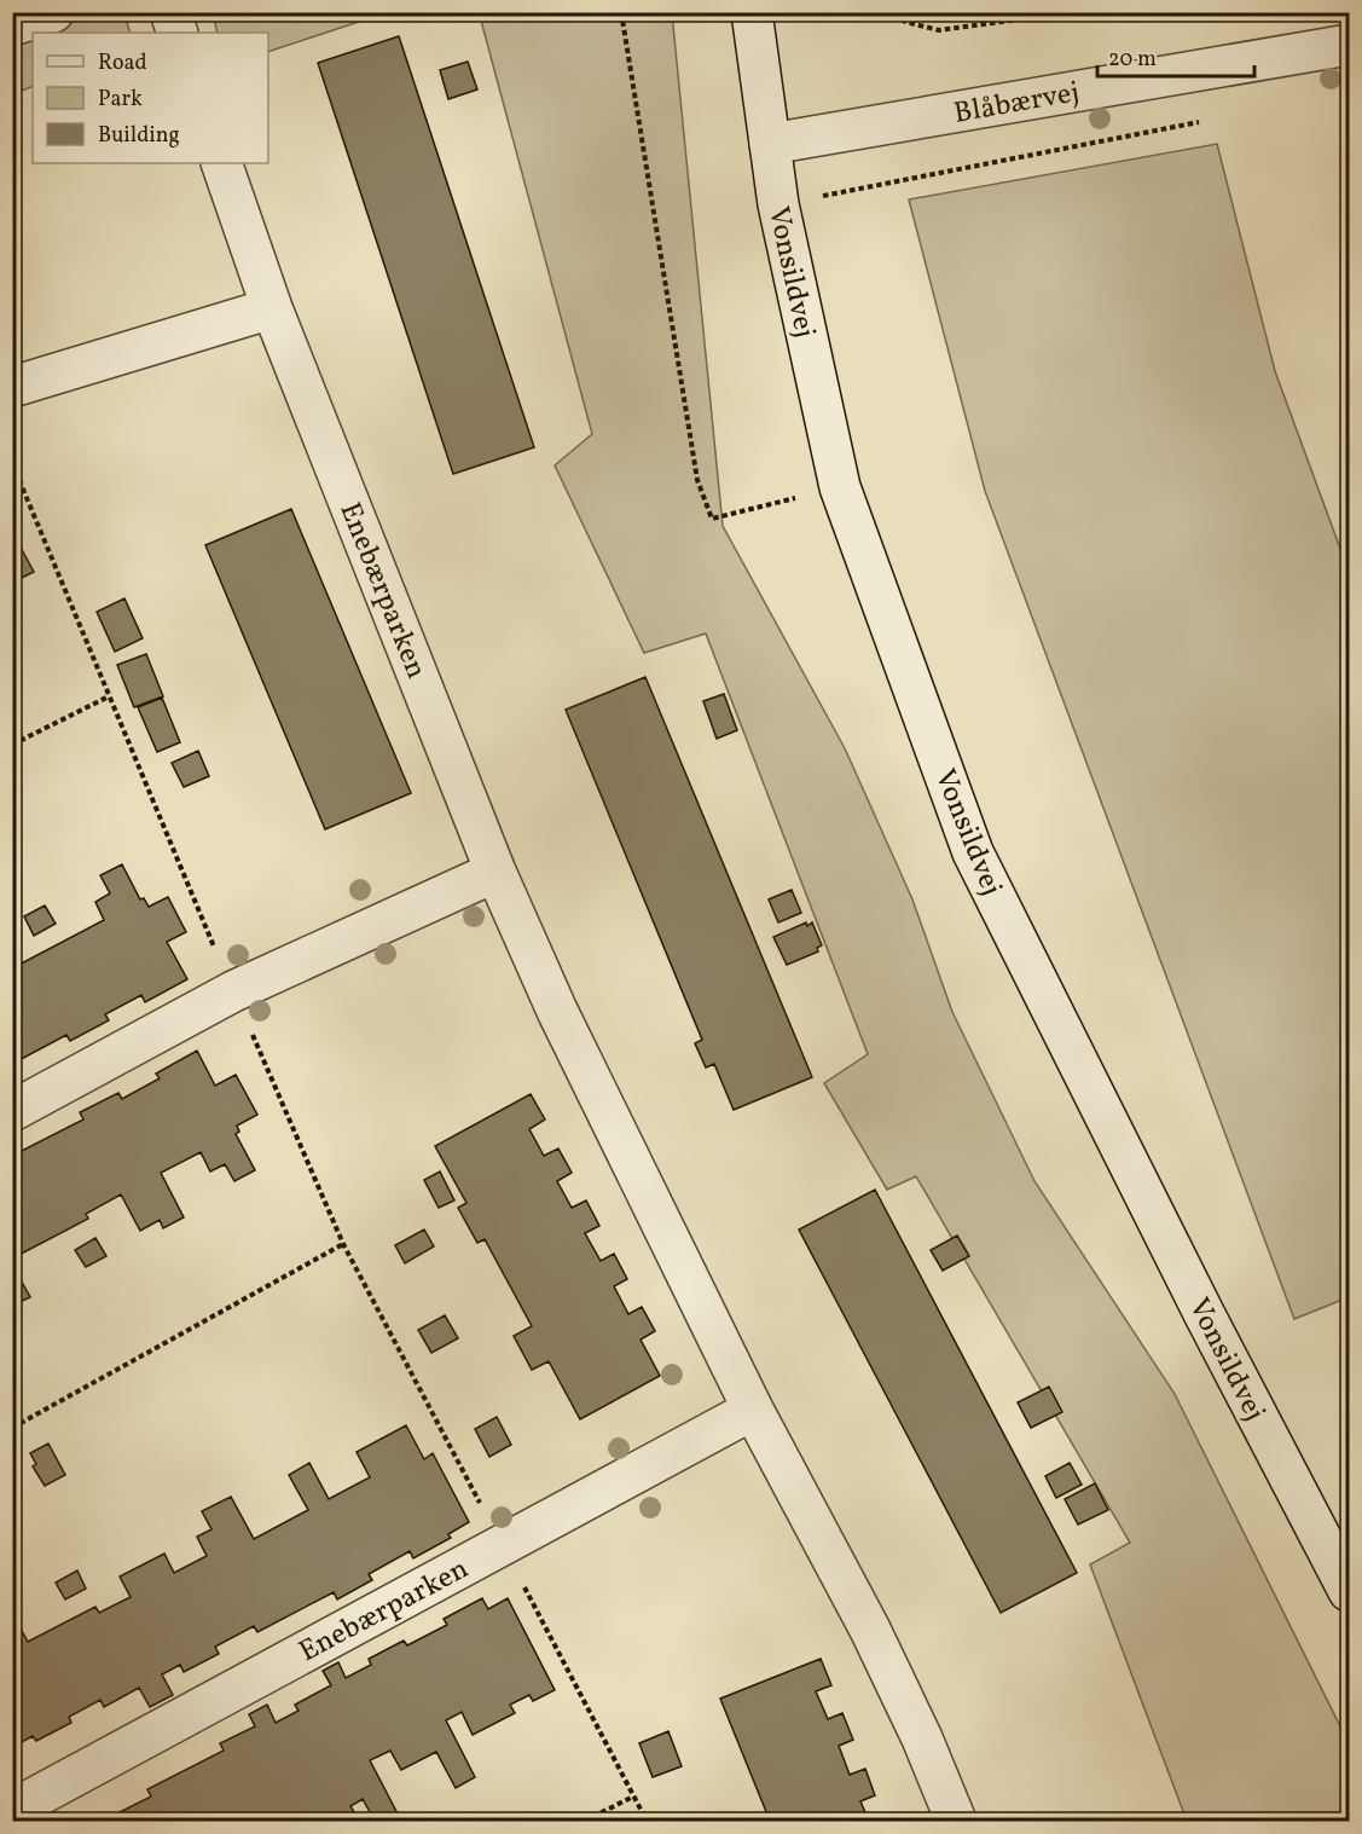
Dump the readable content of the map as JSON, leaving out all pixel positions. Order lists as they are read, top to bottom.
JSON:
{
  "streets": {
    "street": ["Blåbærvej", "Vonsildvej", "Enebærparken"]
  },
  "crossings": [
    ["Blåbærvej", "Vonsildvej"]
  ],
  "legend": ["Road", "Park", "Building"],
  "scale_bar": "20 m"
}
